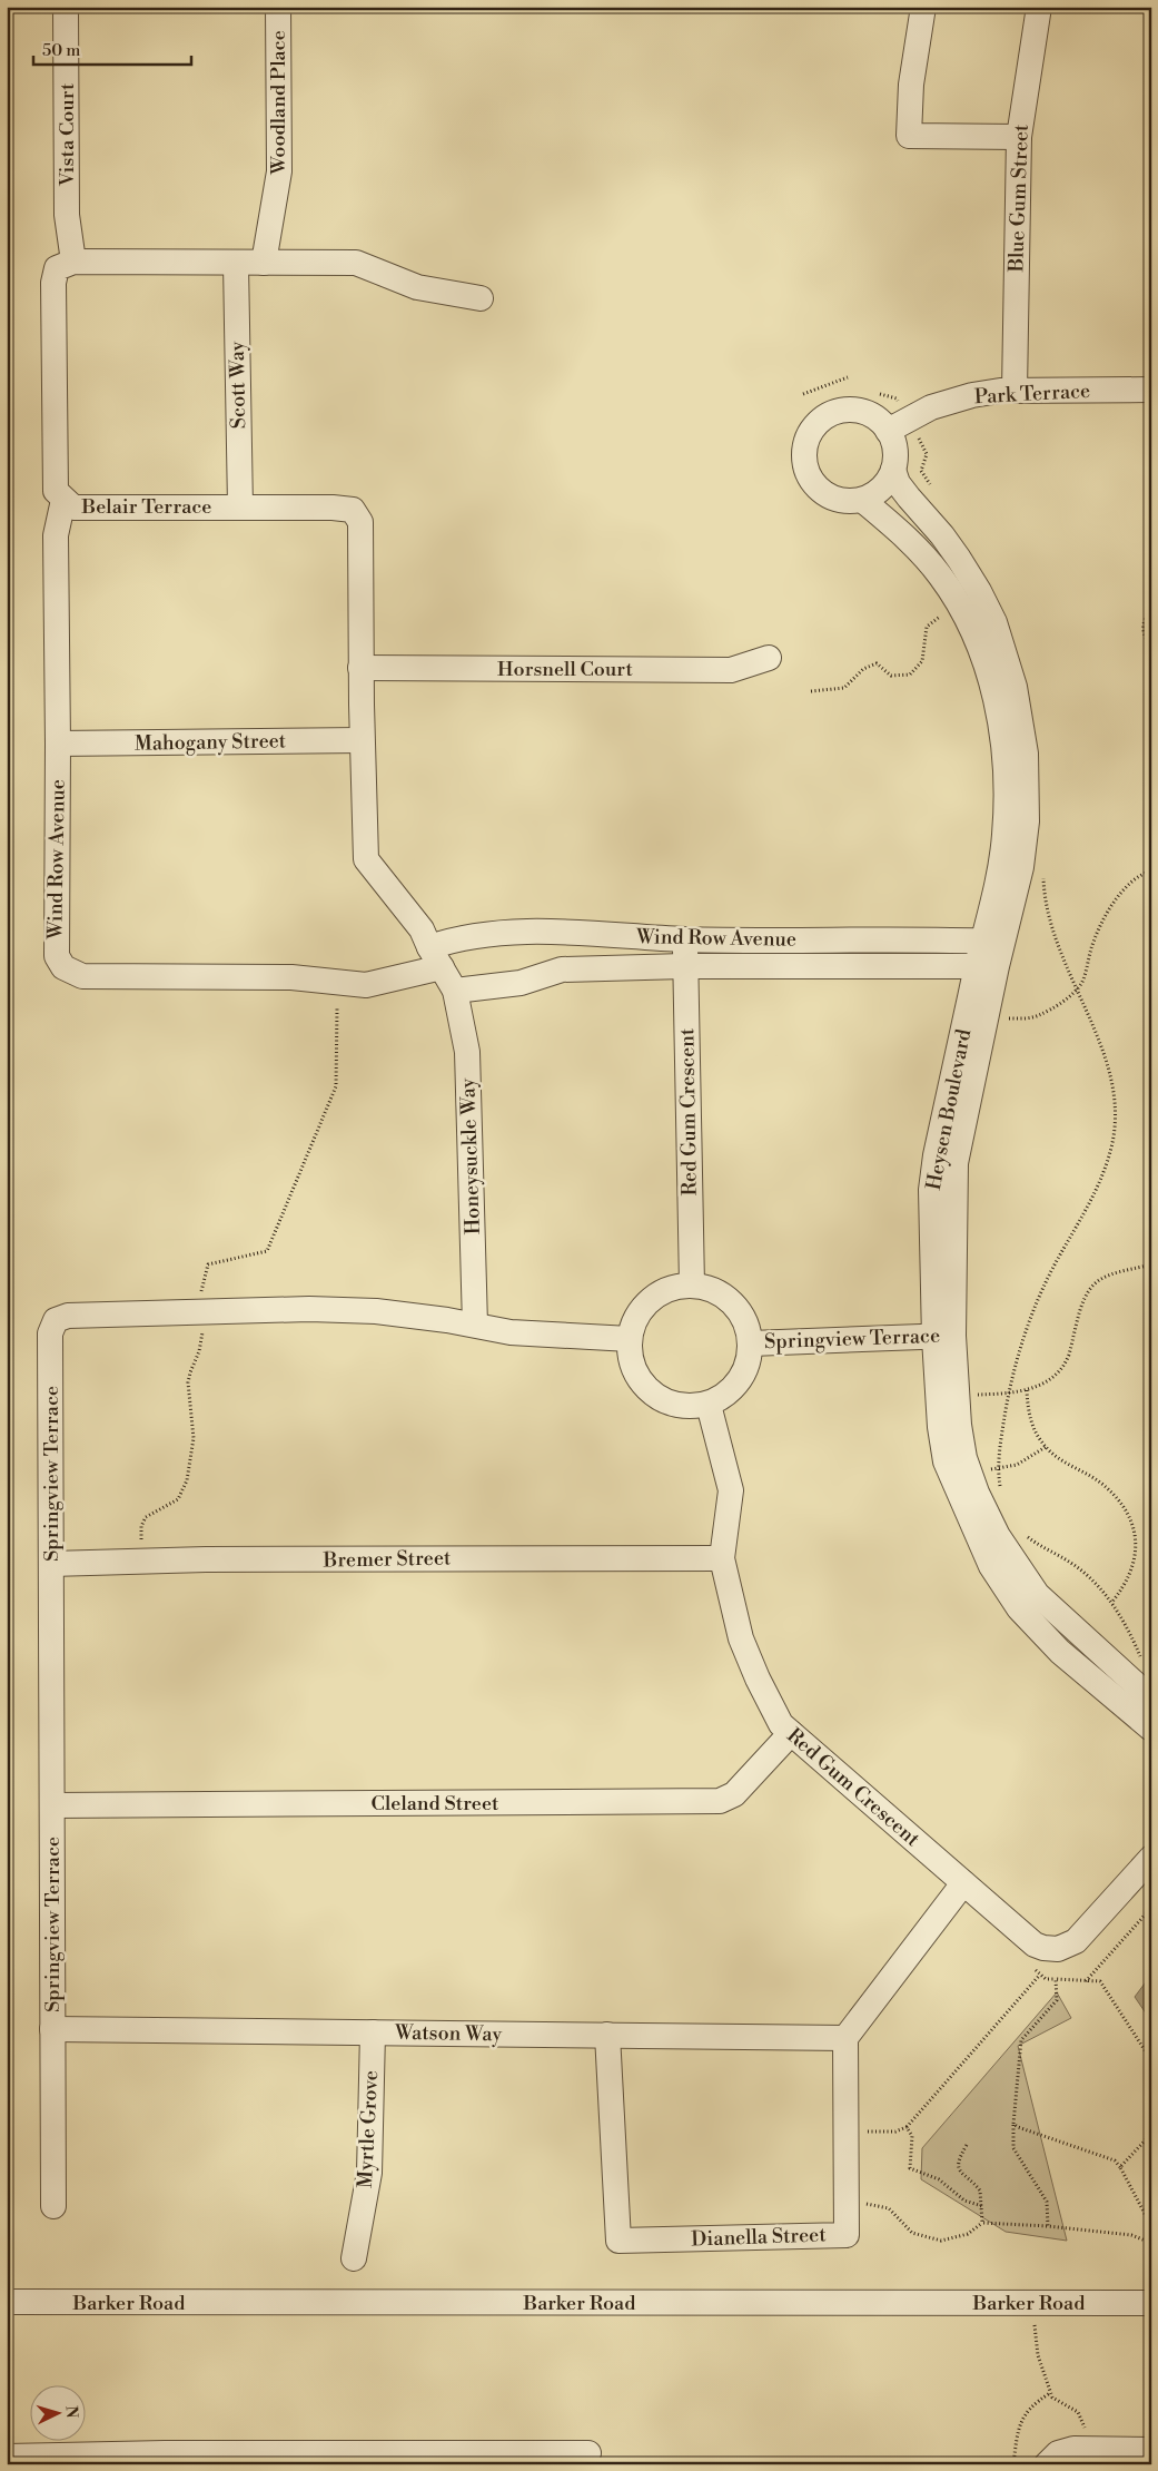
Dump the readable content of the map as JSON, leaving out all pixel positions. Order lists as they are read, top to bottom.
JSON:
{
  "streets": {
    "street": [
      "Woodland Place",
      "Vista Court",
      "Blue Gum Street",
      "Scott Way",
      "Park Terrace",
      "Belair Terrace",
      "Horsnell Court",
      "Mahogany Street",
      "Wind Row Avenue",
      "Heysen Boulevard",
      "Red Gum Crescent",
      "Honeysuckle Way",
      "Springview Terrace",
      "Bremer Street",
      "Cleland Street",
      "Watson Way",
      "Myrtle Grove",
      "Dianella Street",
      "Barker Road"
    ]
  },
  "crossings": [
    ["Vista Court", "Belair Terrace"],
    ["Blue Gum Street", "Park Terrace"],
    ["Scott Way", "Belair Terrace"],
    ["Park Terrace", "Heysen Boulevard"],
    ["Belair Terrace", "Horsnell Court"],
    ["Belair Terrace", "Mahogany Street"],
    ["Belair Terrace", "Wind Row Avenue"],
    ["Belair Terrace", "Honeysuckle Way"],
    ["Mahogany Street", "Wind Row Avenue"],
    ["Wind Row Avenue", "Heysen Boulevard"],
    ["Wind Row Avenue", "Red Gum Crescent"],
    ["Wind Row Avenue", "Honeysuckle Way"],
    ["Heysen Boulevard", "Springview Terrace"],
    ["Red Gum Crescent", "Springview Terrace"],
    ["Red Gum Crescent", "Bremer Street"],
    ["Red Gum Crescent", "Cleland Street"],
    ["Honeysuckle Way", "Springview Terrace"],
    ["Springview Terrace", "Bremer Street"],
    ["Springview Terrace", "Cleland Street"],
    ["Springview Terrace", "Watson Way"],
    ["Watson Way", "Myrtle Grove"],
    ["Watson Way", "Dianella Street"]
  ],
  "scale_bar": "50 m",
  "north": "right"
}
